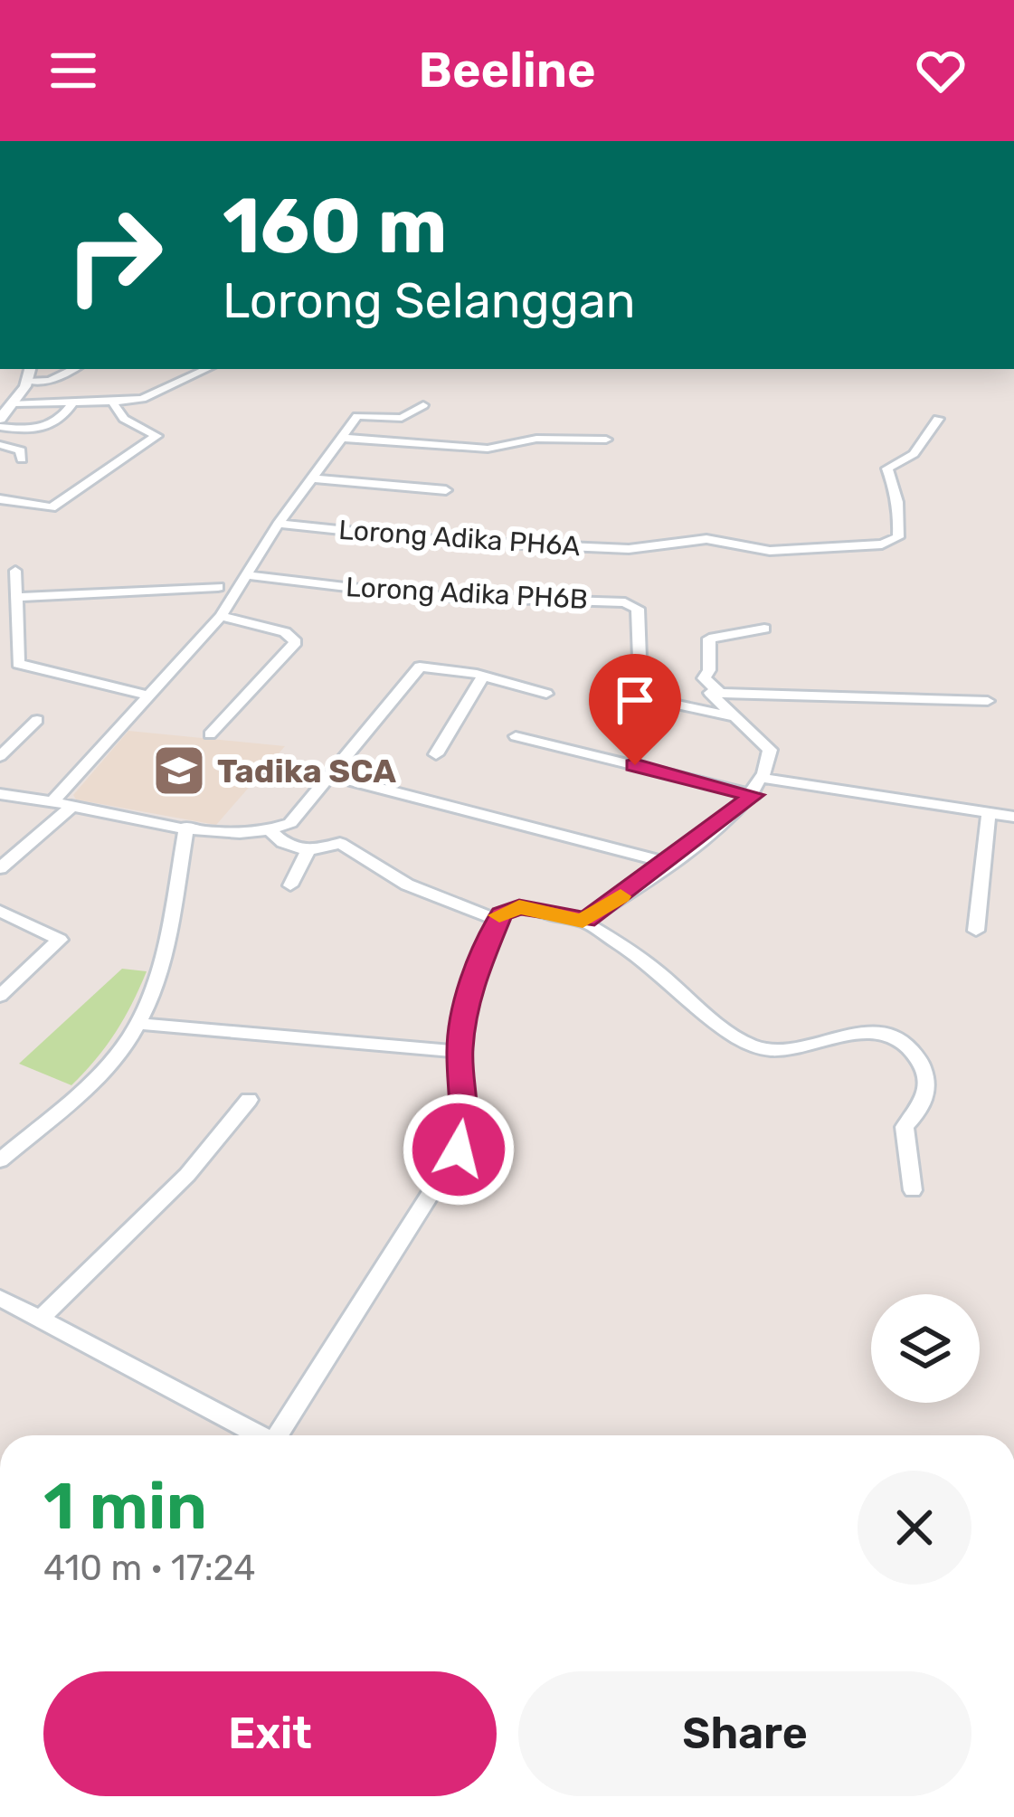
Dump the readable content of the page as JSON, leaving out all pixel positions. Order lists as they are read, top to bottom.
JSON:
{
  "streets": {
    "street": ["Lorong Adika PH6A", "Lorong Adika PH6B"]
  },
  "places": {
    "school or university": ["Tadika SCA"]
  },
  "page": {
    "header": "Beeline",
    "turn": ["160 m", "Lorong Selanggan"],
    "heading": ["1 min", "410 m · 17:24"],
    "buttons": ["Exit", "Share"]
  }
}
